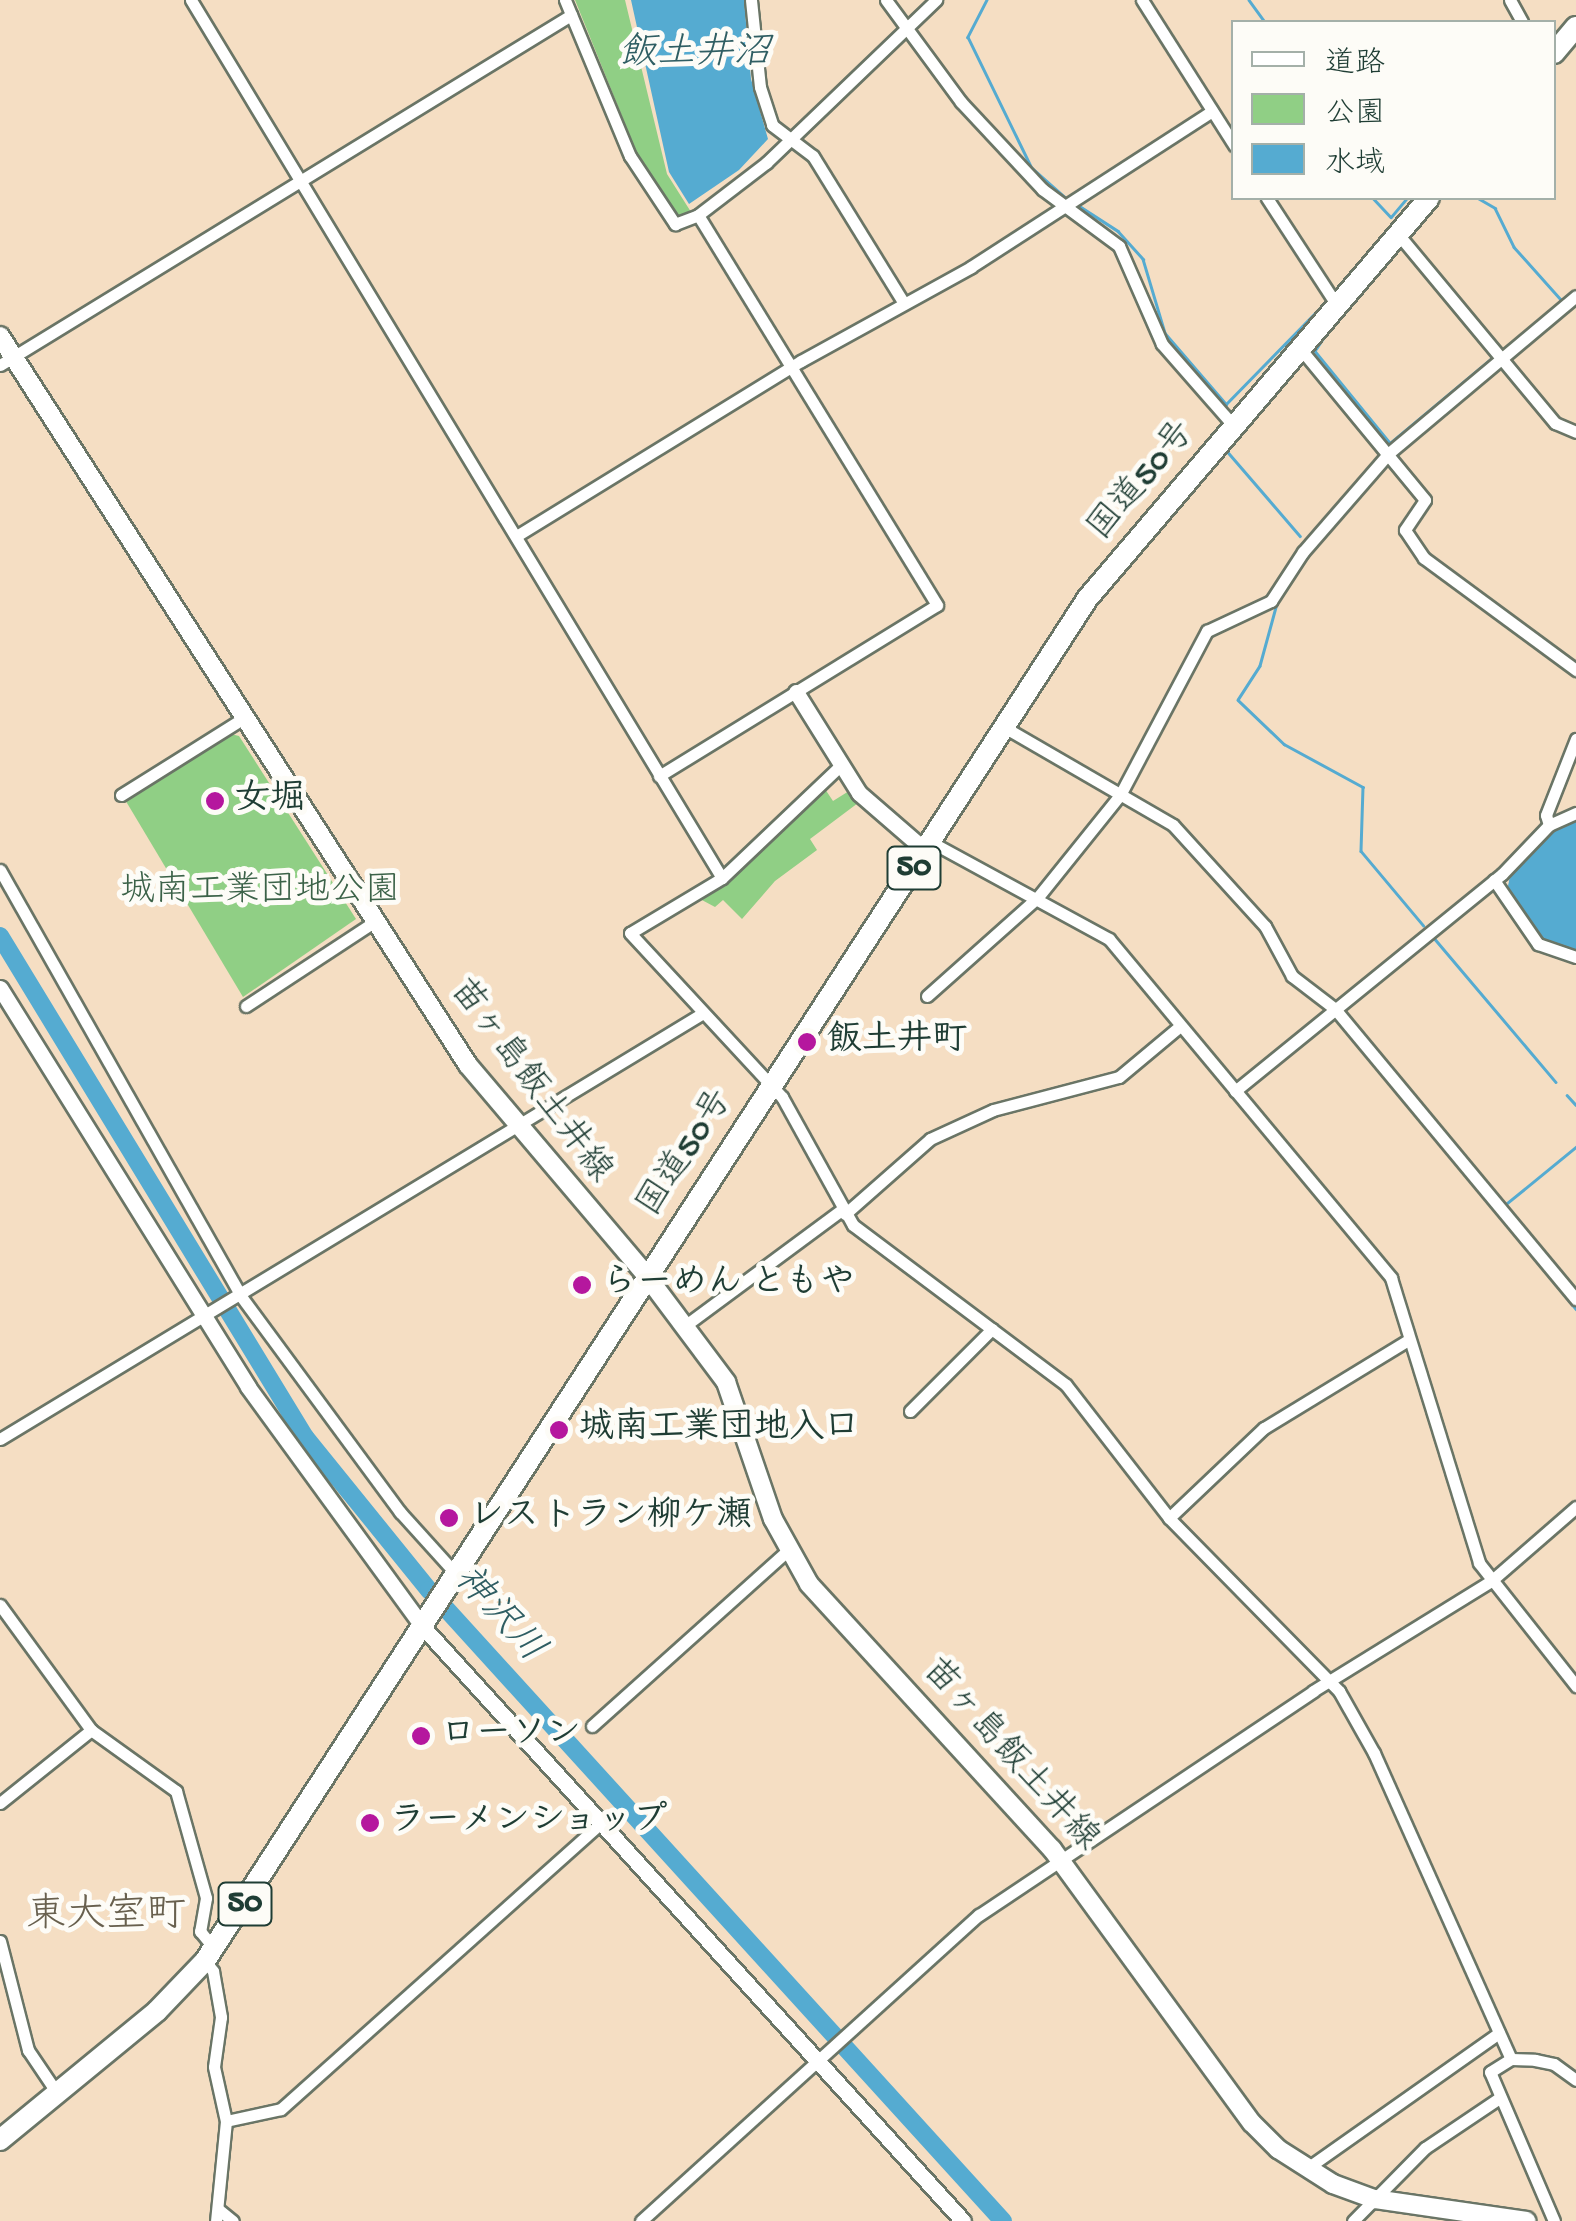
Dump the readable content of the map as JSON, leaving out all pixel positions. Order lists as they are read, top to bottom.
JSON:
{
  "streets": {
    "highway": ["国道50号", "50"],
    "main road": ["苗ヶ島飯土井線"]
  },
  "crossings": [
    ["国道50号", "苗ヶ島飯土井線"]
  ],
  "districts": ["東大室町"],
  "water": ["飯土井沼", "神沢川"],
  "parks": ["城南工業団地公園"],
  "places": [
    "女堀",
    "飯土井町",
    "らーめん ともや",
    "城南工業団地入口",
    "レストラン柳ケ瀬",
    "ローソン",
    "ラーメンショップ"
  ],
  "legend": ["道路", "公園", "水域"]
}
